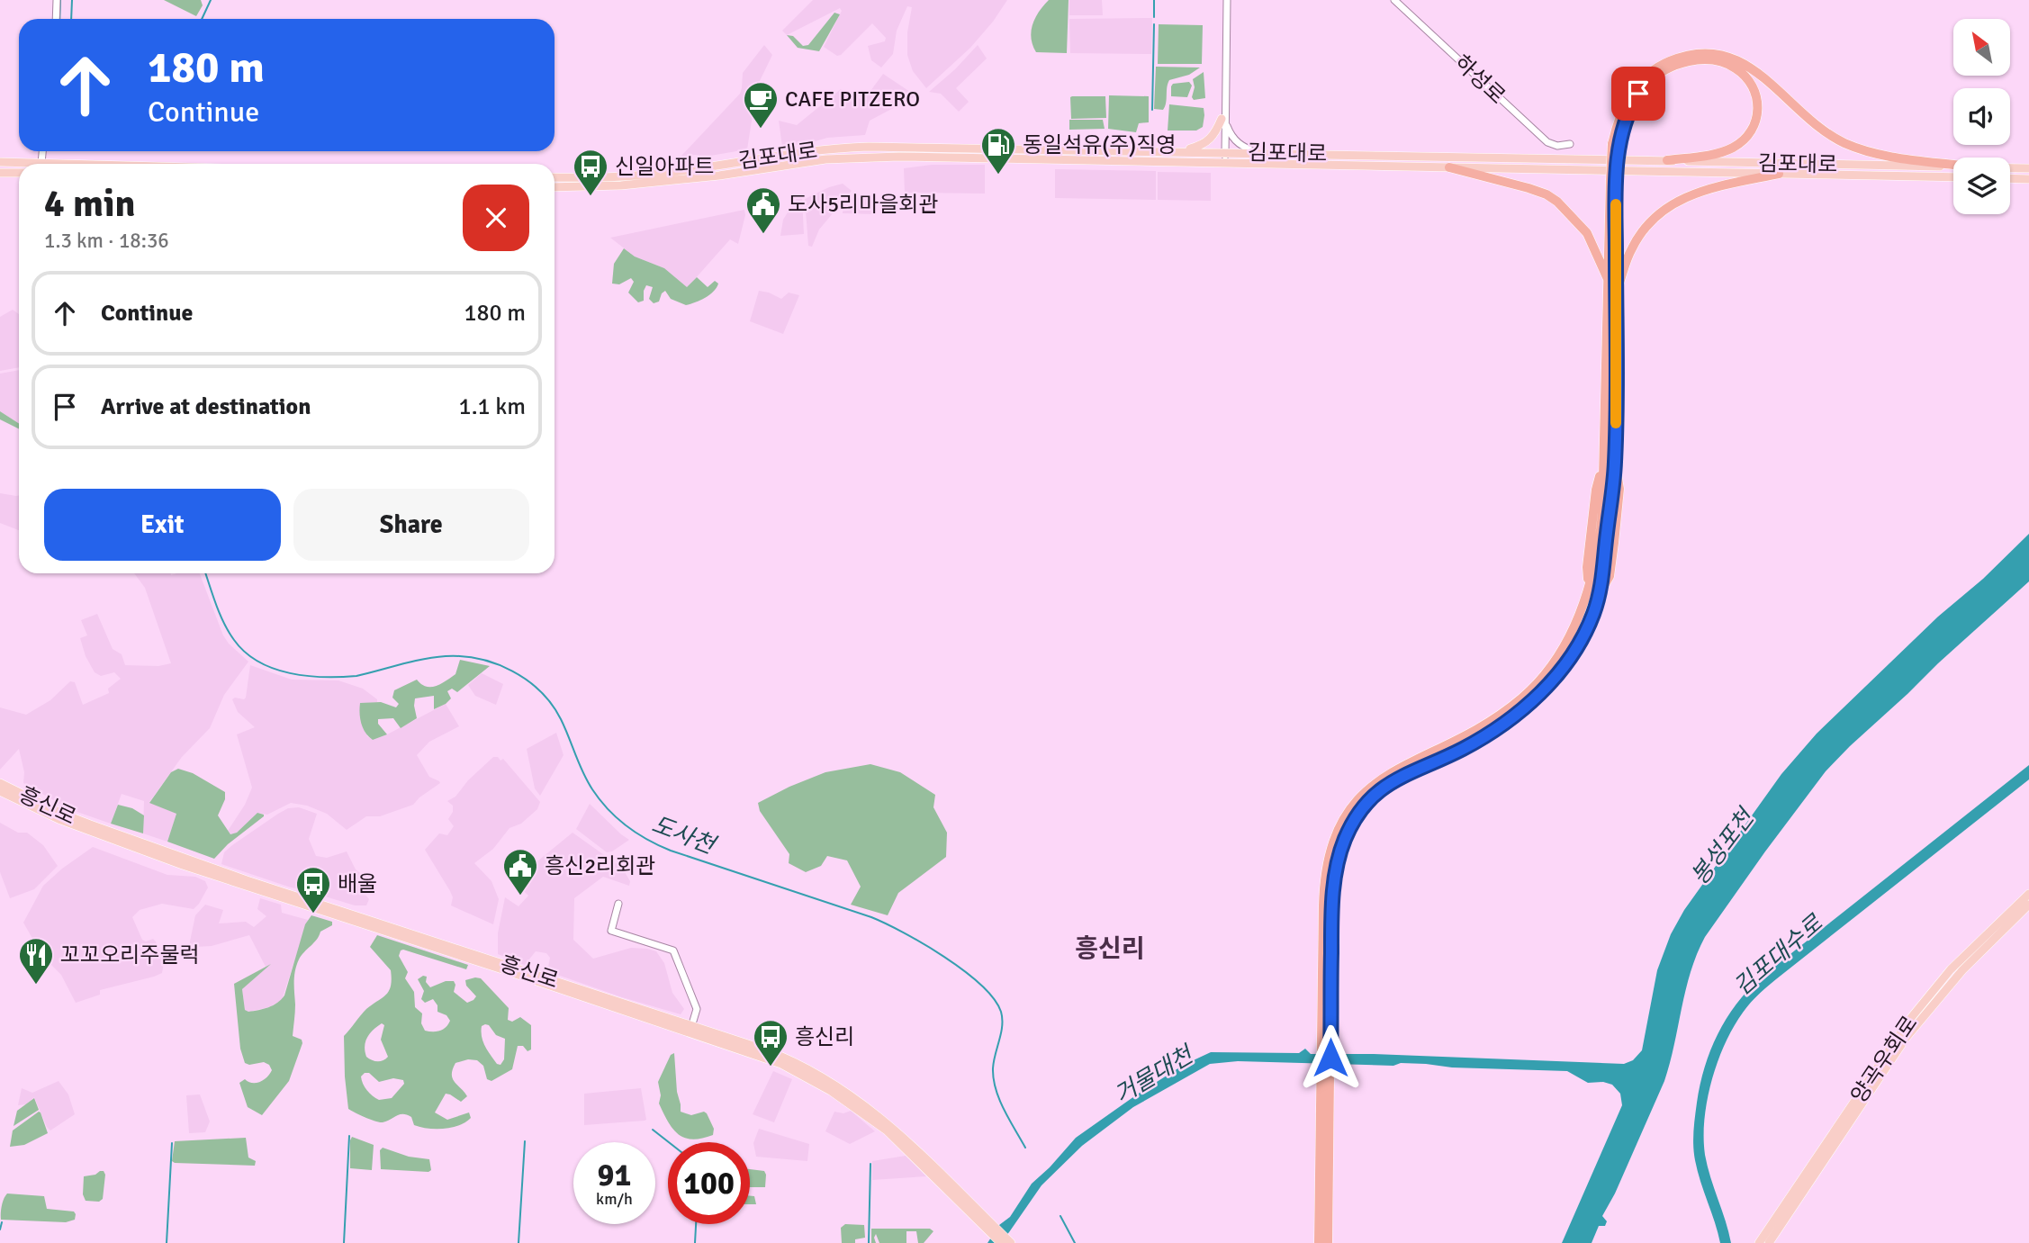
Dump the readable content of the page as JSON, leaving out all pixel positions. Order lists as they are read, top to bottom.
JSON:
{
  "streets": {
    "main road": ["김포대로", "흥신로", "양곡우회로"],
    "street": ["하성로"]
  },
  "districts": ["흥신리"],
  "water": [
    "도사천",
    "봉성포천",
    "김포대수로",
    "거물대천"
  ],
  "places": {
    "cafe": ["CAFE PITZERO"],
    "fuel station": ["동일석유(주)직영"],
    "bus stop": ["신일아파트", "배울", "흥신리"],
    "public building": ["도사5리마을회관", "흥신2리회관"],
    "restaurant": ["꼬꼬오리주물럭"]
  },
  "north": "top left",
  "page": {
    "turn": ["180 m", "Continue"],
    "heading": ["4 min", "1.3 km · 18:36"],
    "list": [
      {
        "name": "Continue",
        "value": "180 m"
      },
      {
        "name": "Arrive at destination",
        "value": "1.1 km"
      }
    ],
    "buttons": ["Exit", "Share"],
    "speed": "91 km/h",
    "limit": "100"
  }
}
